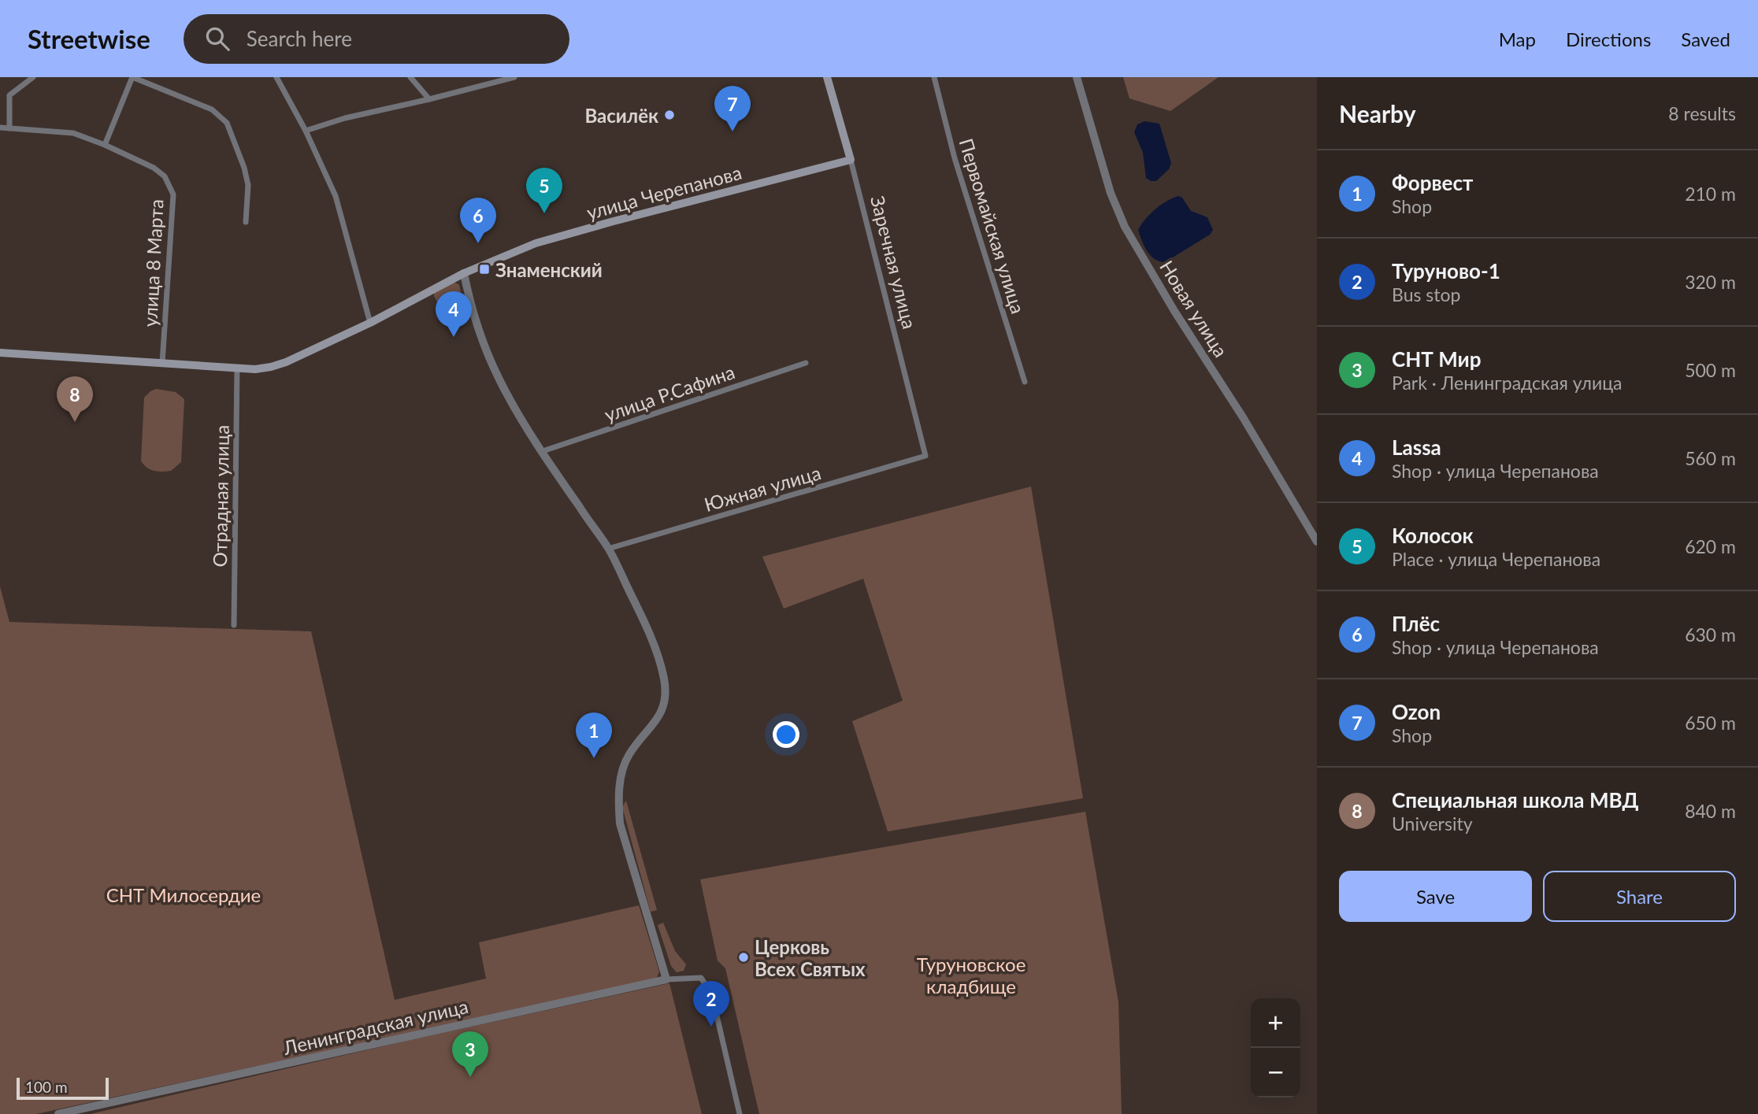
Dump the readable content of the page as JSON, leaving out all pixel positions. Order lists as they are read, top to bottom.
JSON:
{
  "streets": {
    "main road": ["улица Черепанова", "Заречная улица"],
    "street": [
      "Первомайская улица",
      "улица 8 Марта",
      "Новая улица",
      "улица Р.Сафина",
      "Южная улица",
      "Отрадная улица",
      "Ленинградская улица"
    ]
  },
  "crossings": [
    ["улица Черепанова", "Заречная улица"],
    ["улица Черепанова", "улица 8 Марта"],
    ["улица Черепанова", "Отрадная улица"],
    ["Заречная улица", "Южная улица"]
  ],
  "parks": ["СНТ Милосердие", "Туруновское кладбище"],
  "places": {
    "other": ["Василёк", "Церковь Всех Святых"],
    "transit": ["Знаменский"]
  },
  "scale_bar": "100 m",
  "page": {
    "header": "Streetwise",
    "search": "Search here",
    "nav": ["Map", "Directions", "Saved"],
    "heading": ["Nearby", "8 results"],
    "pins": [
      "7",
      "5",
      "6",
      "4",
      "8",
      "1",
      "2",
      "3"
    ],
    "list": [
      {
        "mark": "1",
        "name": "Форвест",
        "note": "Shop",
        "value": "210 m"
      },
      {
        "mark": "2",
        "name": "Туруново-1",
        "note": "Bus stop",
        "value": "320 m"
      },
      {
        "mark": "3",
        "name": "СНТ Мир",
        "note": "Park · Ленинградская улица",
        "value": "500 m"
      },
      {
        "mark": "4",
        "name": "Lassa",
        "note": "Shop · улица Черепанова",
        "value": "560 m"
      },
      {
        "mark": "5",
        "name": "Колосок",
        "note": "Place · улица Черепанова",
        "value": "620 m"
      },
      {
        "mark": "6",
        "name": "Плёс",
        "note": "Shop · улица Черепанова",
        "value": "630 m"
      },
      {
        "mark": "7",
        "name": "Ozon",
        "note": "Shop",
        "value": "650 m"
      },
      {
        "mark": "8",
        "name": "Специальная школа МВД",
        "note": "University",
        "value": "840 m"
      }
    ],
    "buttons": ["Save", "Share"],
    "map_buttons": ["+", "−"],
    "scale": "100 m"
  }
}
